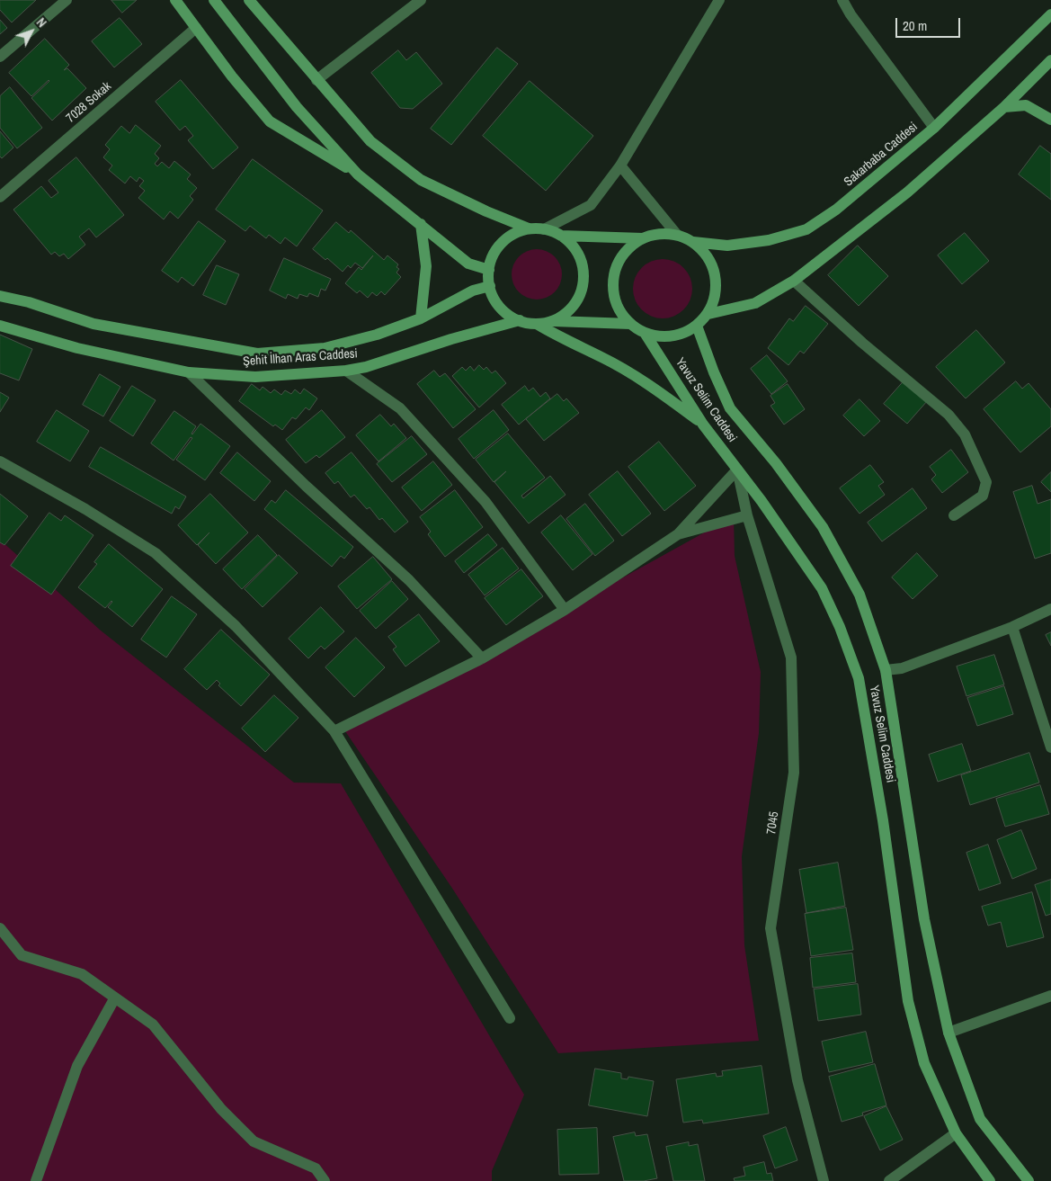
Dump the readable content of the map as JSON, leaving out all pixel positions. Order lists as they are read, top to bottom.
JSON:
{
  "streets": {
    "main road": ["Sakarbaba Caddesi", "Şehit İlhan Aras Caddesi", "Yavuz Selim Caddesi"],
    "street": ["7028 Sokak", "7045"]
  },
  "crossings": [
    ["Sakarbaba Caddesi", "Yavuz Selim Caddesi"],
    ["Yavuz Selim Caddesi", "7045"]
  ],
  "scale_bar": "20 m",
  "north": "top right"
}
